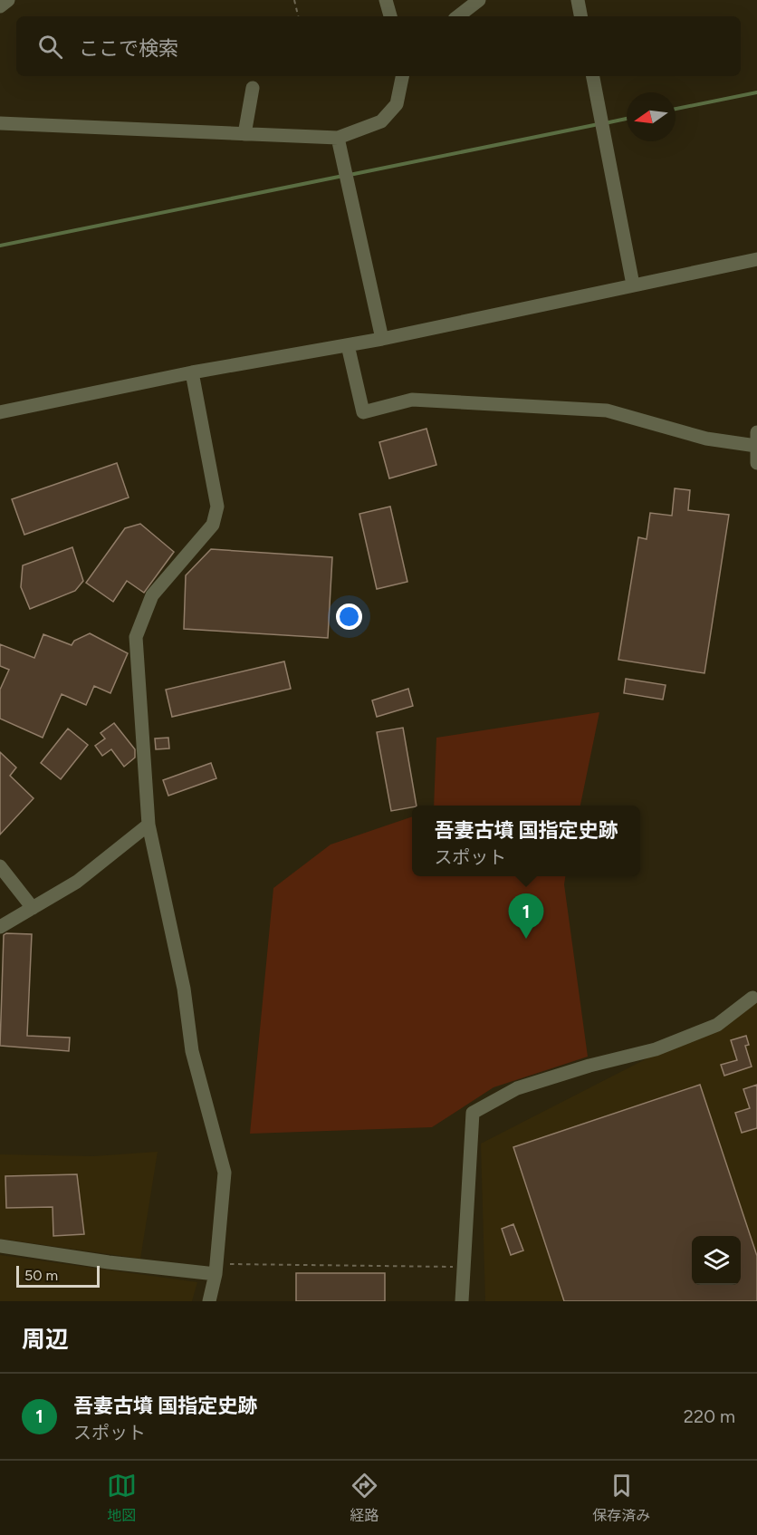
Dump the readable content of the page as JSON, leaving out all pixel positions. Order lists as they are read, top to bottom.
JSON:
{
  "scale_bar": "50 m",
  "north": "left",
  "page": {
    "search": "ここで検索",
    "popup": ["吾妻古墳 国指定史跡", "スポット"],
    "pins": "1",
    "scale": "50 m",
    "heading": "周辺",
    "list": [
      {
        "mark": "1",
        "name": "吾妻古墳 国指定史跡",
        "note": "スポット",
        "value": "220 m"
      }
    ],
    "nav": ["地図", "経路", "保存済み"]
  }
}
